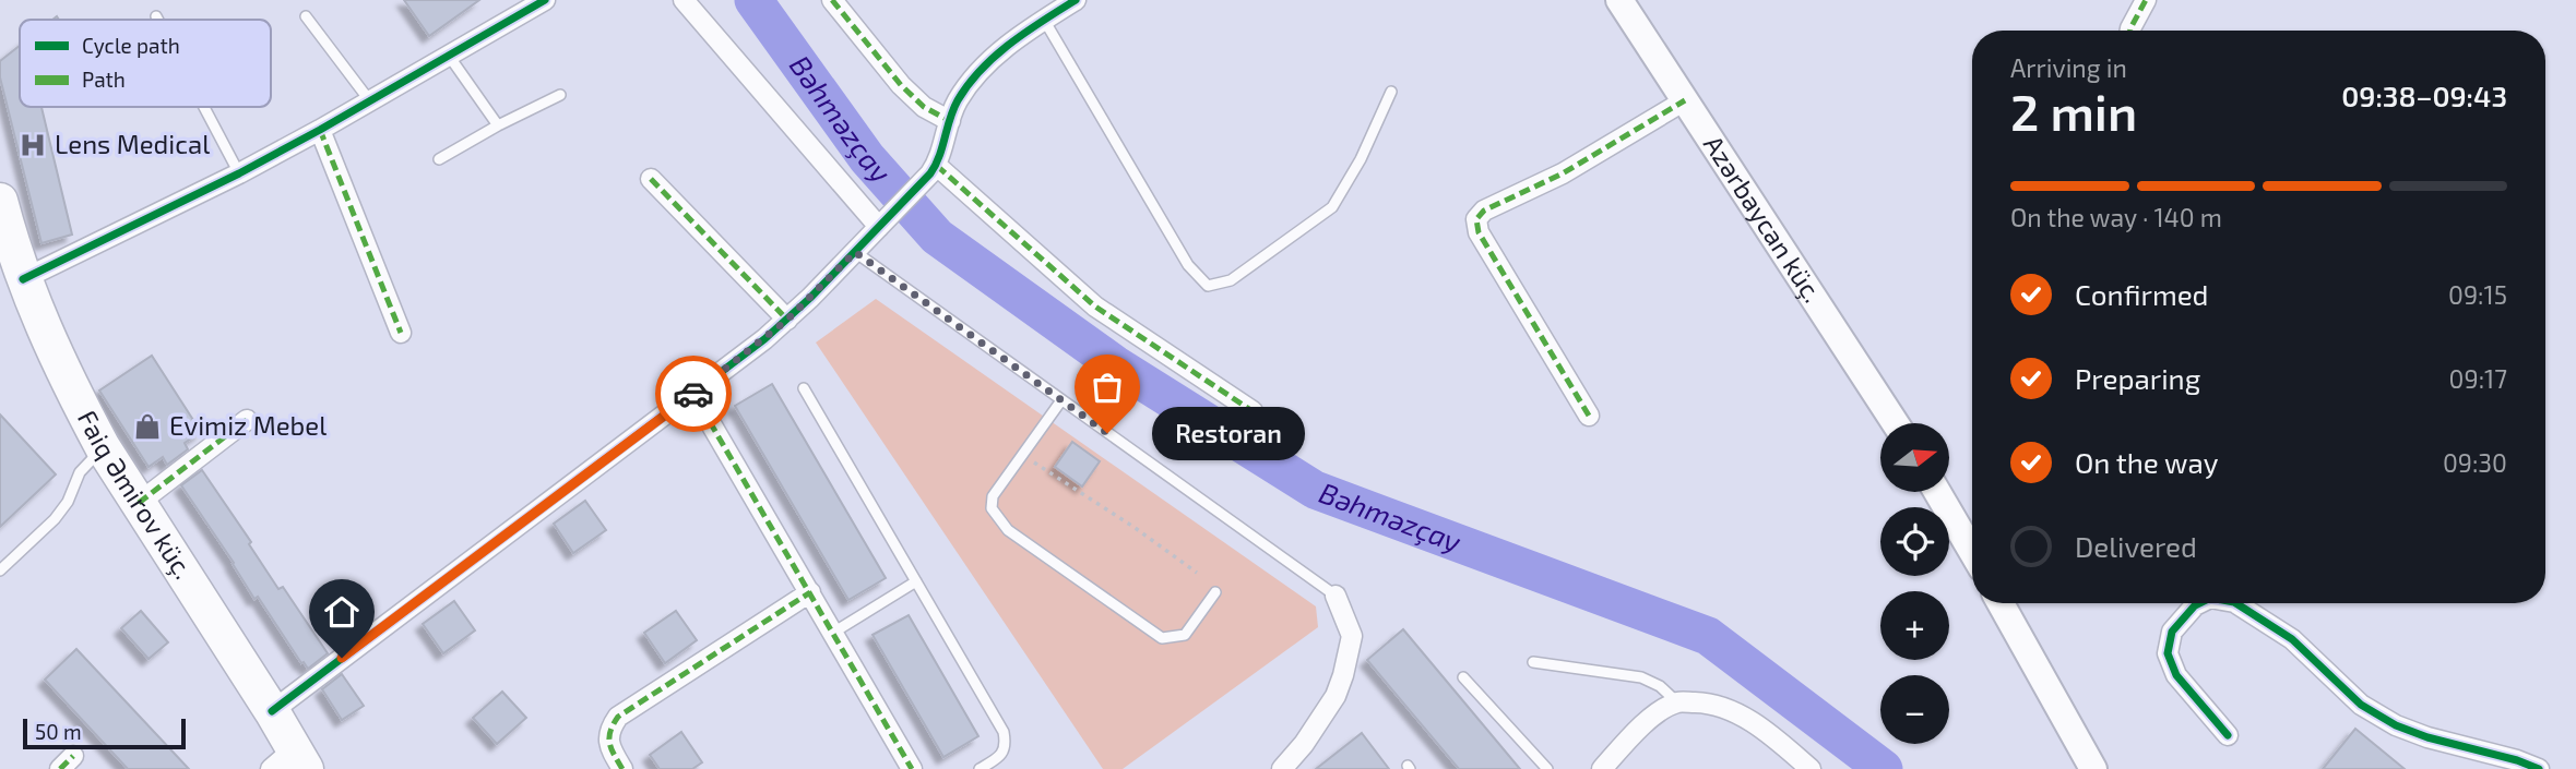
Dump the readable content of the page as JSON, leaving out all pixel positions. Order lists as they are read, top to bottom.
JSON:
{
  "streets": {
    "highway": ["Faiq Əmirov küç."],
    "main road": ["Azərbaycan küç."]
  },
  "water": ["Bəhməzçay"],
  "places": {
    "hospital": ["Lens Medical"],
    "shop": ["Evimiz Mebel"],
    "other": ["Restoran"]
  },
  "legend": ["Cycle path", "Path"],
  "scale_bar": "50 m",
  "north": "right",
  "page": {
    "heading": ["2 min", "Arriving in", "09:38–09:43"],
    "bar": "On the way · 140 m",
    "list": [
      ["Confirmed", "09:15"],
      ["Preparing", "09:17"],
      ["On the way", "09:30"],
      "Delivered"
    ],
    "bubble": "Restoran",
    "map_buttons": ["+", "−"],
    "scale": "50 m"
  }
}
